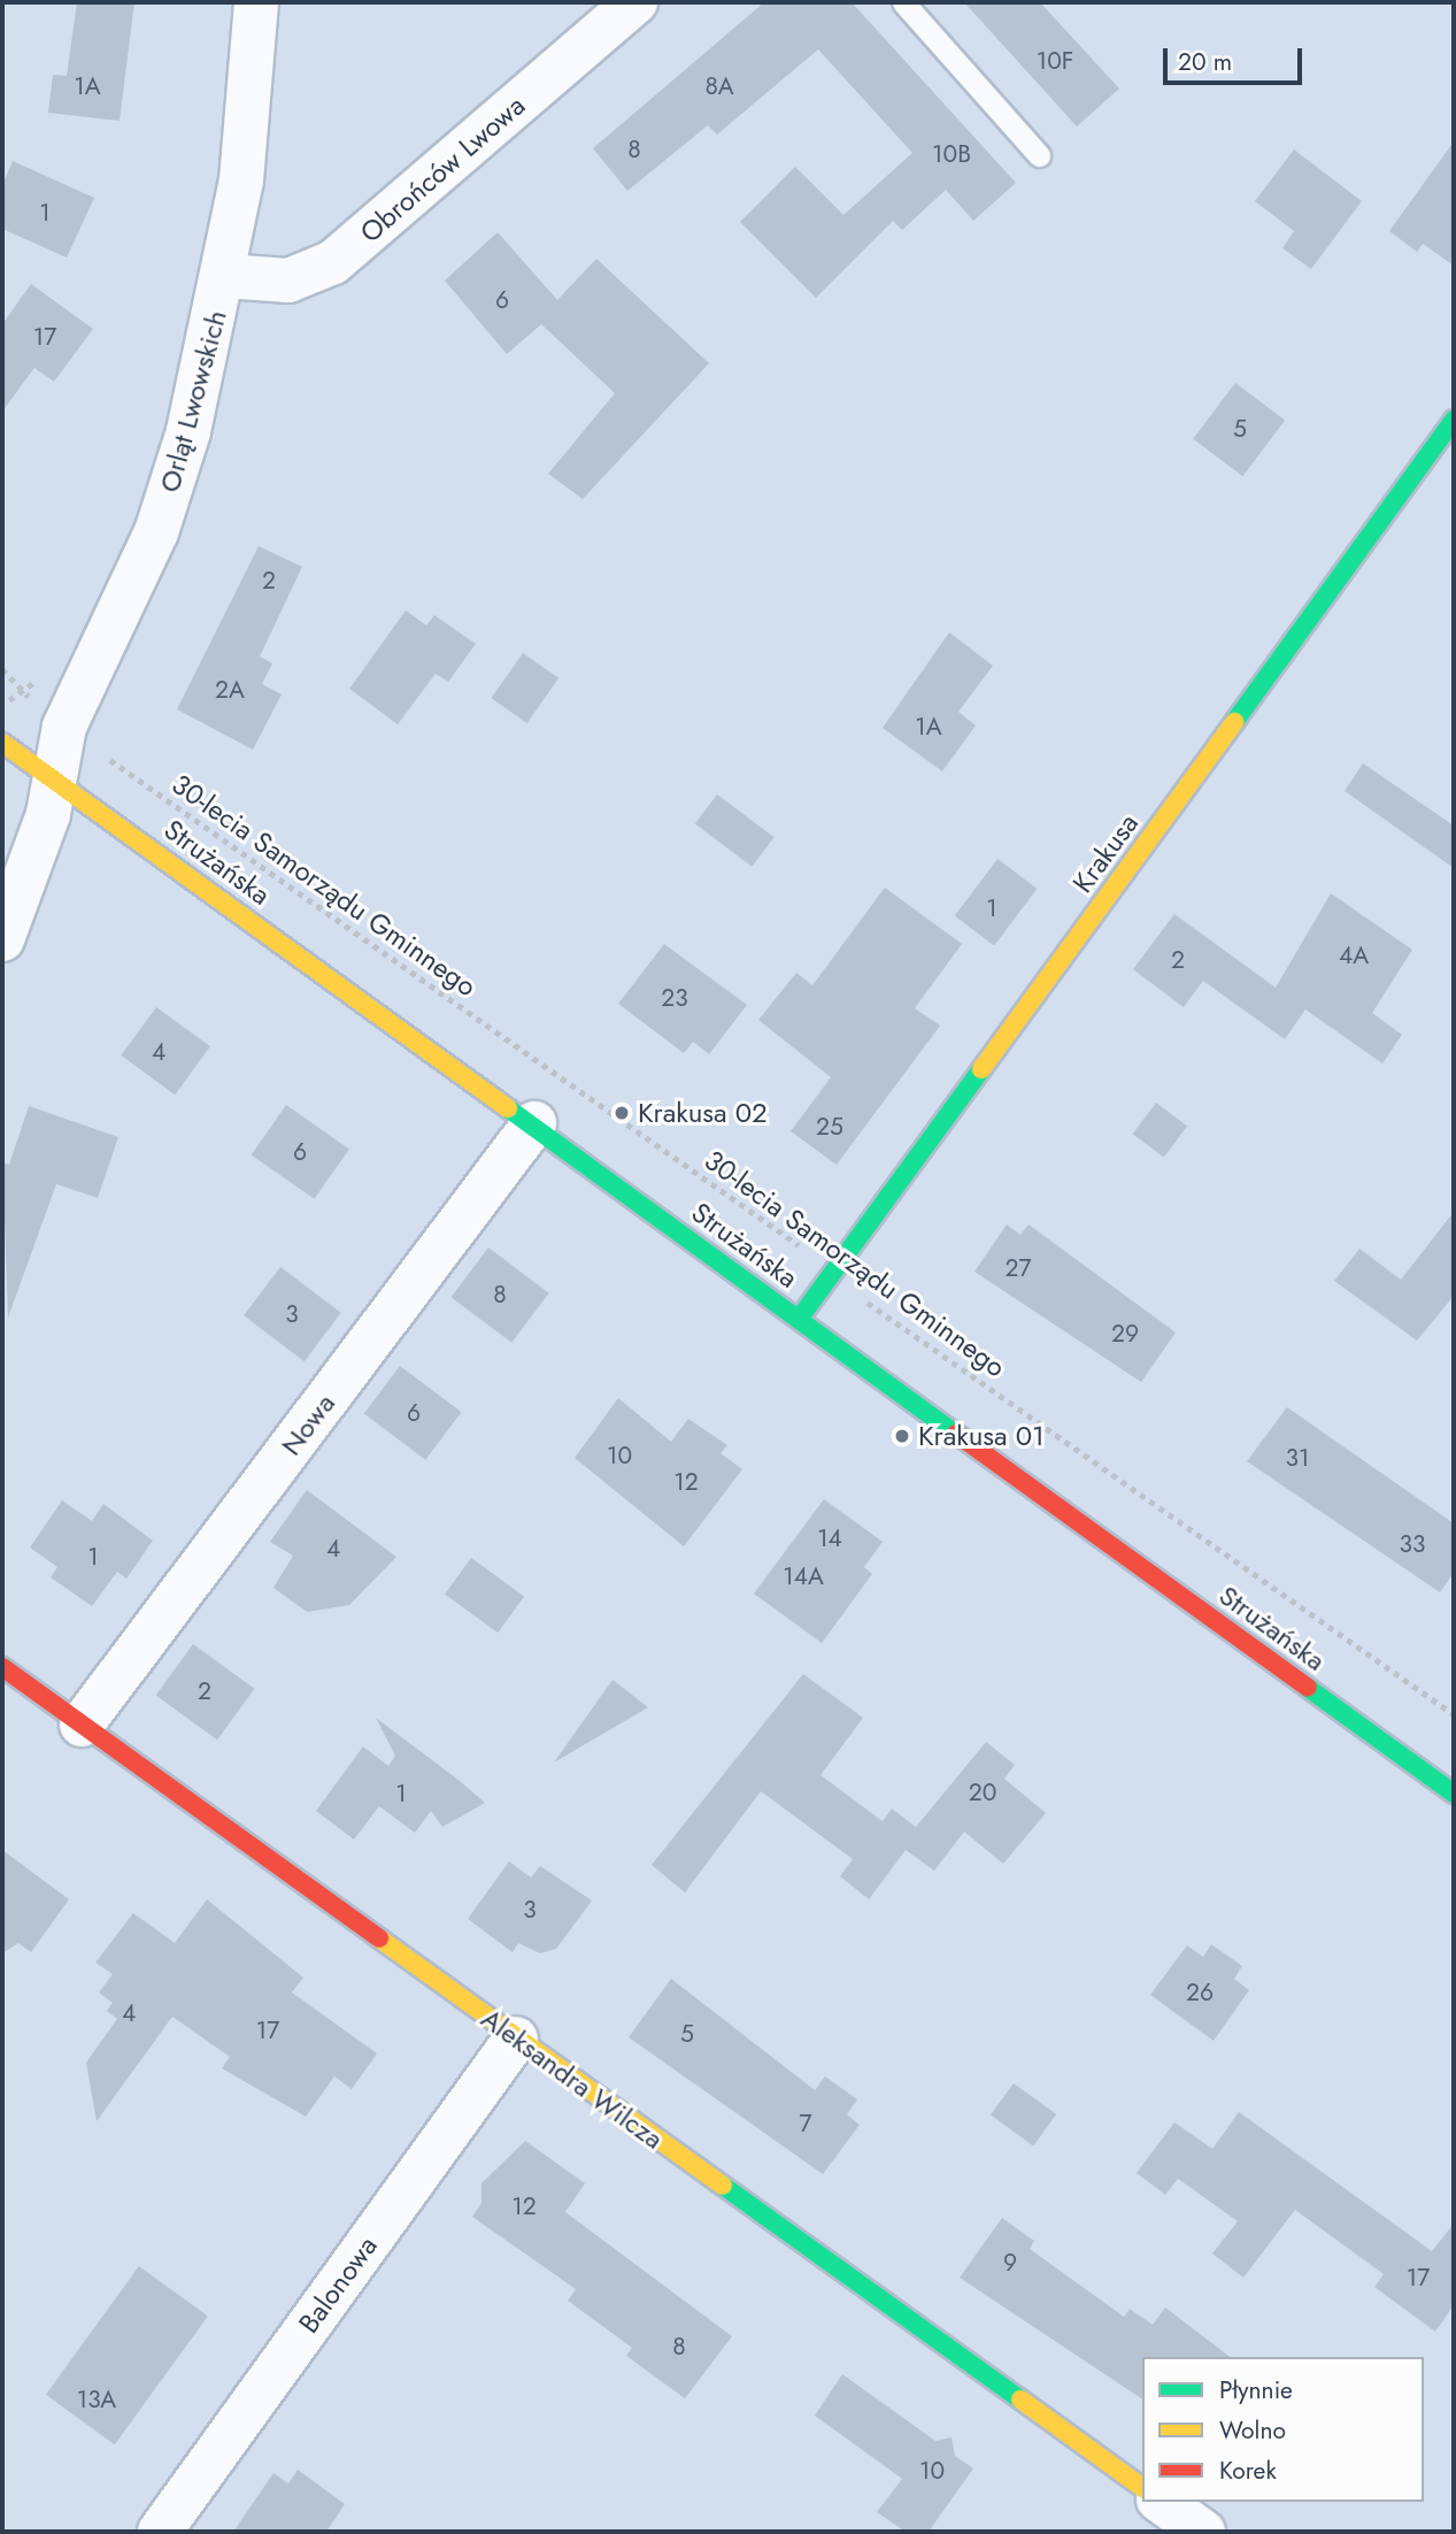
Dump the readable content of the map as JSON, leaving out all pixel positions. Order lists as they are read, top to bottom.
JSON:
{
  "streets": {
    "street": [
      "Obrońców Lwowa",
      "Orląt Lwowskich",
      "Krakusa",
      "Strużańska",
      "Nowa",
      "Aleksandra Wilcza",
      "Balonowa"
    ],
    "path": ["30-lecia Samorządu Gminnego"]
  },
  "crossings": [
    ["Obrońców Lwowa", "Orląt Lwowskich"],
    ["Orląt Lwowskich", "Strużańska"],
    ["Orląt Lwowskich", "30-lecia Samorządu Gminnego"],
    ["Krakusa", "Strużańska"],
    ["Krakusa", "30-lecia Samorządu Gminnego"],
    ["Strużańska", "Nowa"],
    ["Nowa", "Aleksandra Wilcza"],
    ["Aleksandra Wilcza", "Balonowa"]
  ],
  "places": ["Krakusa 02", "Krakusa 01"],
  "house_numbers": [
    "10F",
    "1A",
    "8A",
    "8",
    "10B",
    "1",
    "6",
    "17",
    "5",
    "2",
    "2A",
    "1A",
    "1",
    "4A",
    "2",
    "23",
    "4",
    "25",
    "6",
    "27",
    "8",
    "3",
    "29",
    "6",
    "10",
    "31",
    "12",
    "14",
    "33",
    "4",
    "1",
    "14A",
    "2",
    "20",
    "1",
    "3",
    "26",
    "4",
    "17",
    "5",
    "7",
    "12",
    "9",
    "17",
    "8",
    "13A",
    "10"
  ],
  "legend": ["Płynnie", "Wolno", "Korek"],
  "scale_bar": "20 m"
}
